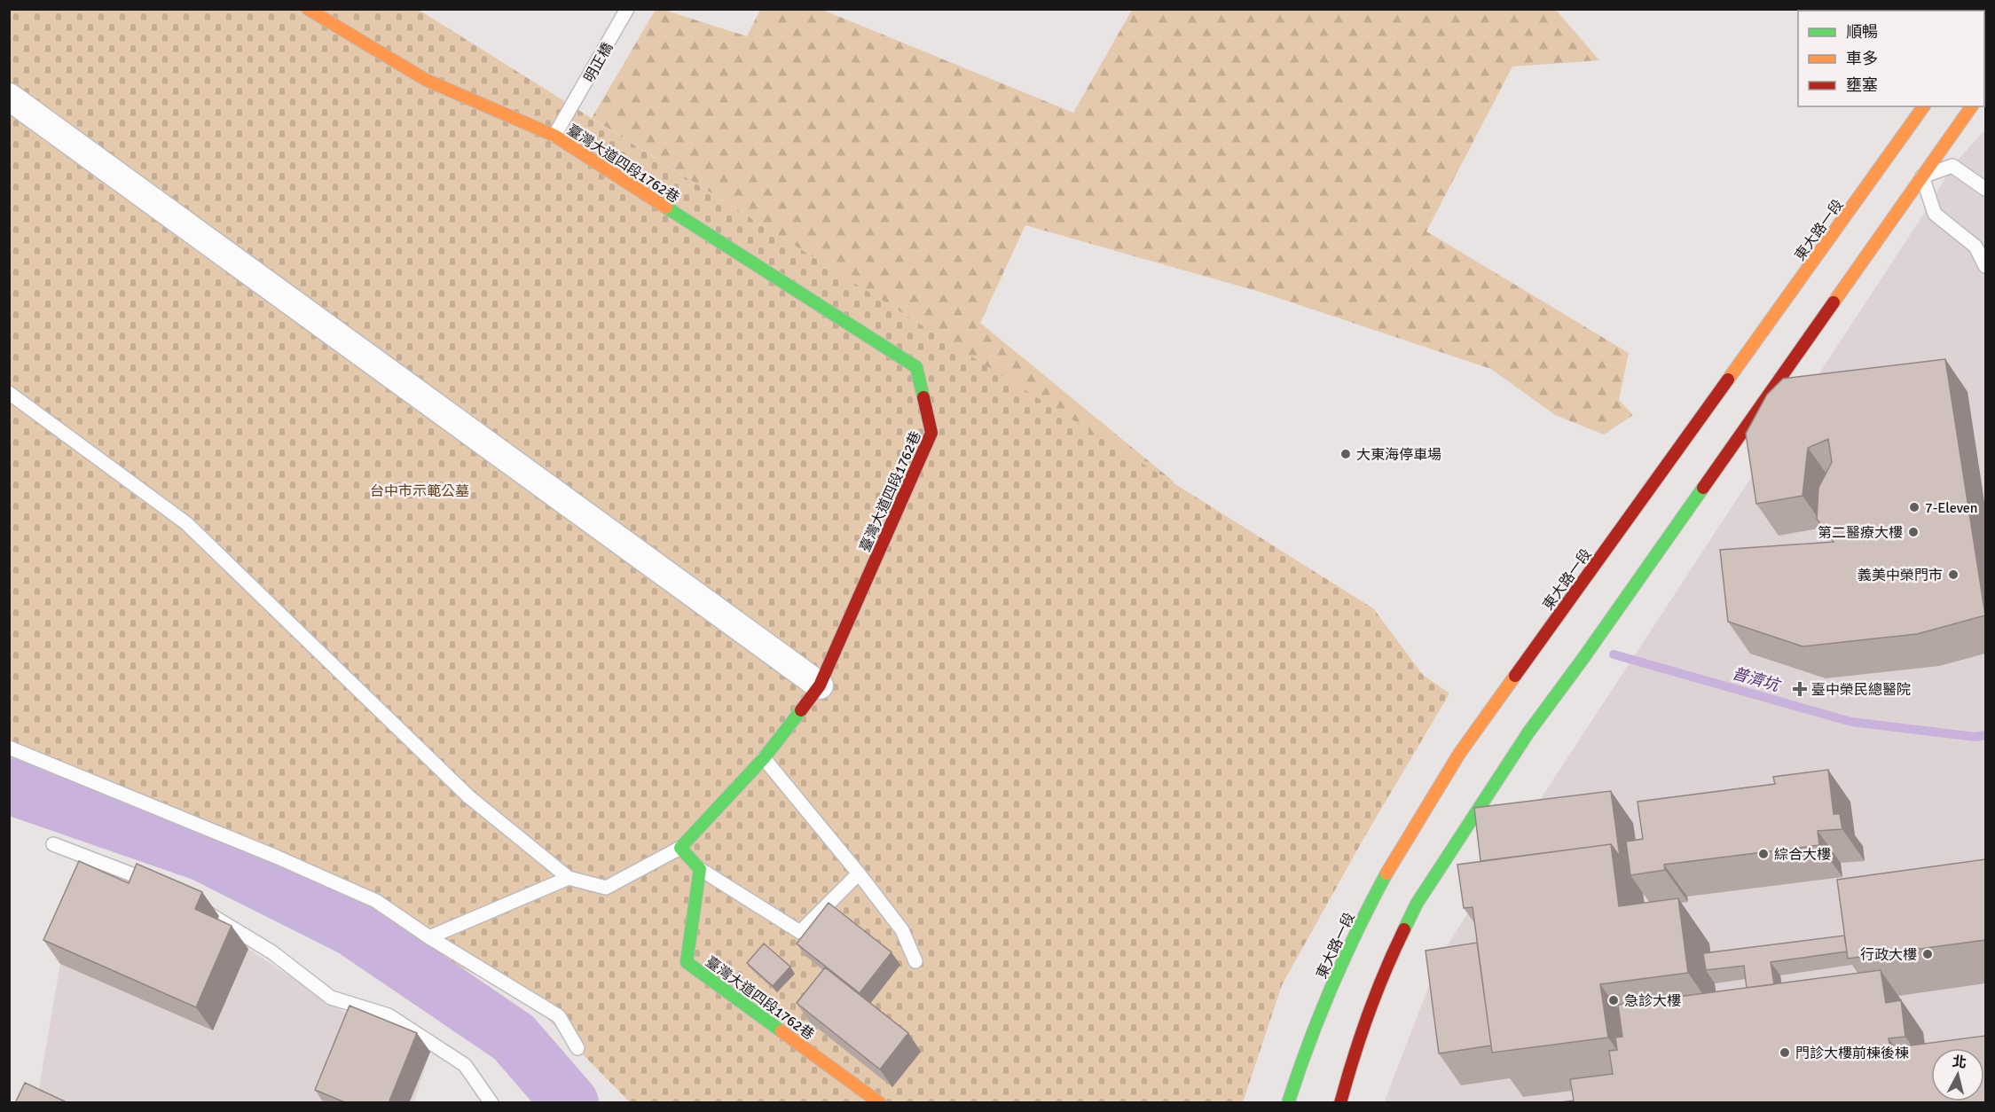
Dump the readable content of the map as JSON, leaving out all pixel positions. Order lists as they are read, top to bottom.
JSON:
{
  "streets": {
    "street": ["臺灣大道四段1762巷", "東大路一段"],
    "lane": ["明正橋"]
  },
  "crossings": [
    ["明正橋", "臺灣大道四段1762巷"]
  ],
  "water": ["普濟坑"],
  "parks": ["台中市示範公墓"],
  "places": {
    "other": [
      "大東海停車場",
      "7-Eleven",
      "第二醫療大樓",
      "義美中榮門市",
      "綜合大樓",
      "行政大樓",
      "急診大樓",
      "門診大樓前棟後棟"
    ],
    "health": ["臺中榮民總醫院"]
  },
  "legend": ["順暢", "車多", "壅塞"],
  "north": "top"
}
